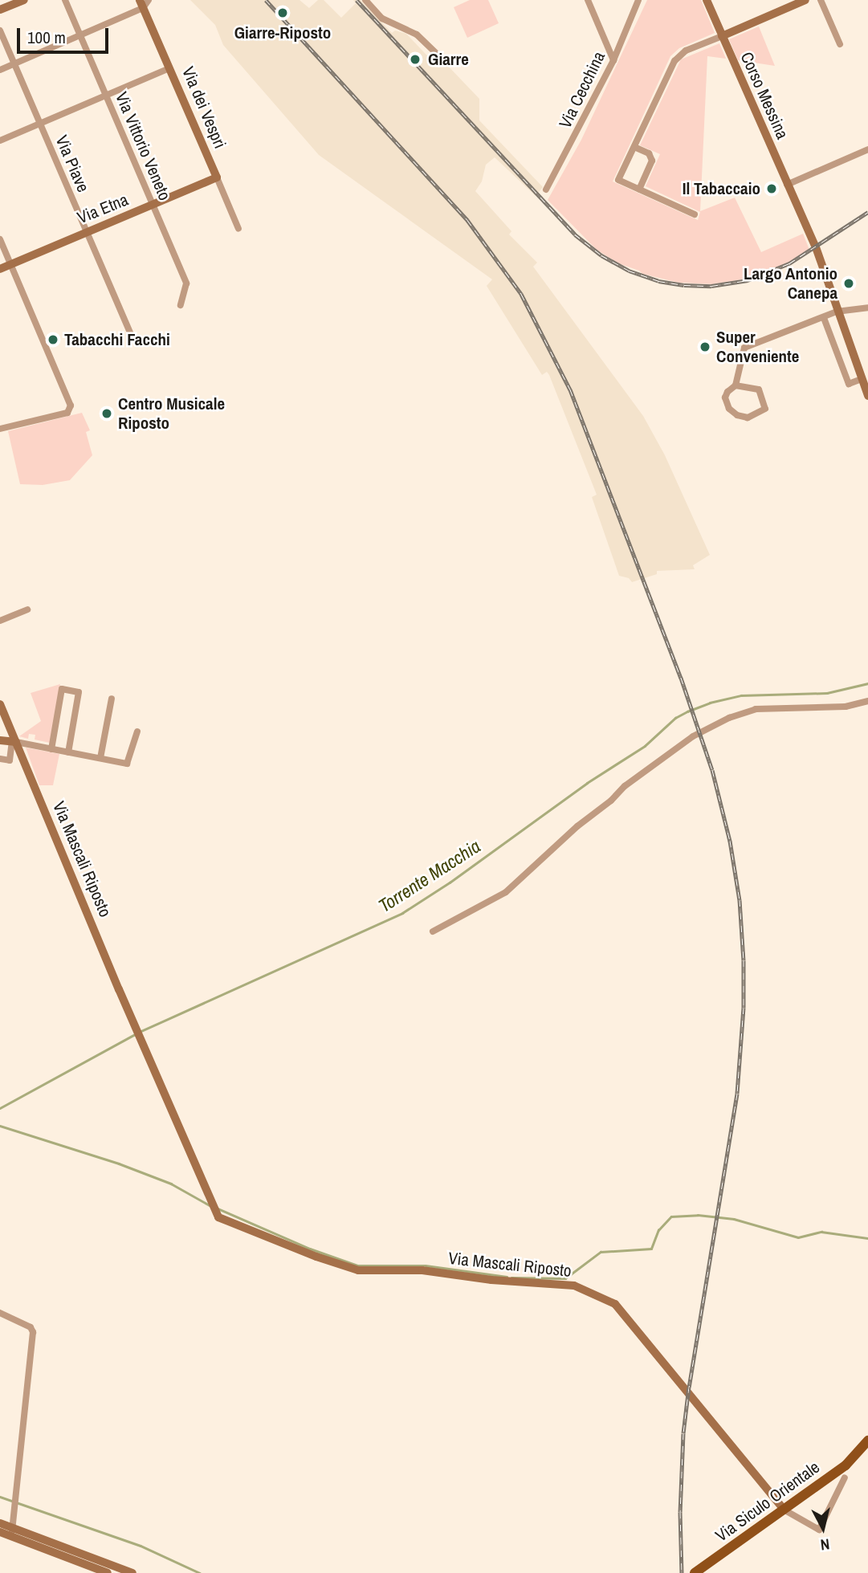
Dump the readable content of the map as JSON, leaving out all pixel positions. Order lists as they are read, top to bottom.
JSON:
{
  "streets": {
    "main road": ["Via Siculo Orientale"],
    "street": [
      "Via Cecchina",
      "Corso Messina",
      "Via dei Vespri",
      "Via Vittorio Veneto",
      "Via Piave",
      "Via Etna",
      "Via Mascali Riposto"
    ]
  },
  "crossings": [
    ["Via dei Vespri", "Via Etna"],
    ["Via Vittorio Veneto", "Via Etna"],
    ["Via Piave", "Via Etna"],
    ["Via Mascali Riposto", "Via Siculo Orientale"]
  ],
  "water": ["Torrente Macchia"],
  "places": [
    "Giarre-Riposto",
    "Giarre",
    "Il Tabaccaio",
    "Largo Antonio Canepa",
    "Tabacchi Facchi",
    "Super Conveniente",
    "Centro Musicale Riposto"
  ],
  "scale_bar": "100 m",
  "north": "bottom"
}
